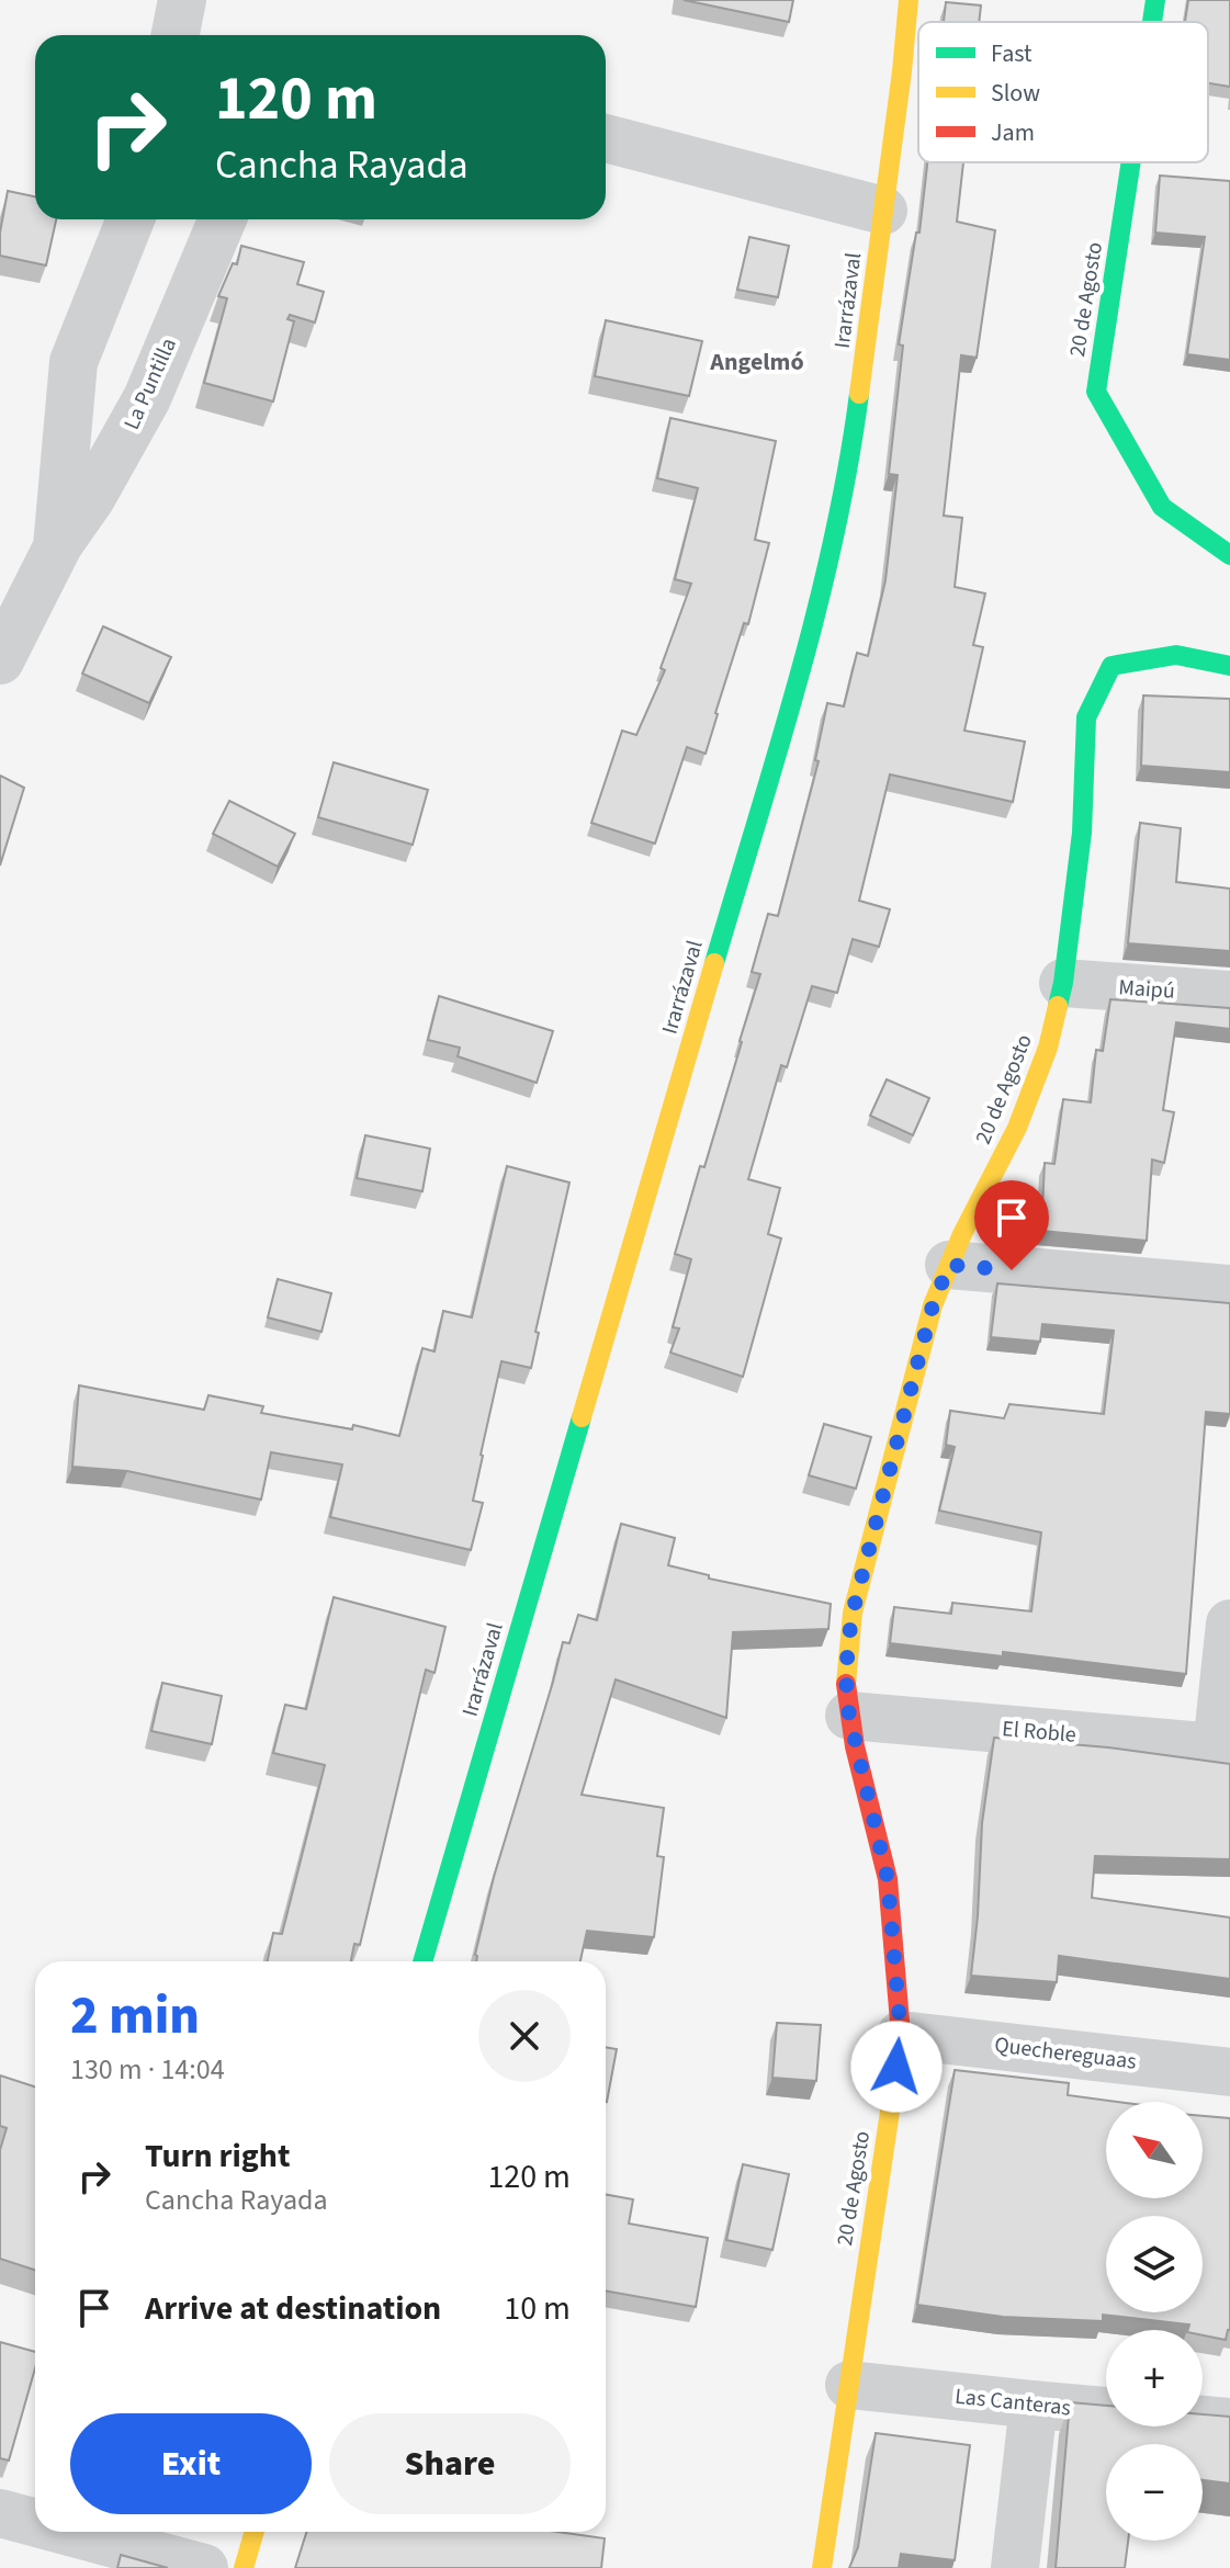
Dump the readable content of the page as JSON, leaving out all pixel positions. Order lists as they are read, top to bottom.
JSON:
{
  "streets": {
    "street": [
      "20 de Agosto",
      "Irarrázaval",
      "La Puntilla",
      "Maipú",
      "El Roble",
      "Quechereguaas",
      "Las Canteras"
    ]
  },
  "crossings": [
    ["20 de Agosto", "Maipú"],
    ["20 de Agosto", "El Roble"],
    ["20 de Agosto", "Quechereguaas"],
    ["20 de Agosto", "Las Canteras"]
  ],
  "districts": ["Angelmó"],
  "legend": ["Fast", "Slow", "Jam"],
  "north": "top left",
  "page": {
    "turn": ["120 m", "Cancha Rayada"],
    "heading": ["2 min", "130 m · 14:04"],
    "map_buttons": ["+", "−"],
    "list": [
      {
        "name": "Turn right",
        "note": "Cancha Rayada",
        "value": "120 m"
      },
      {
        "name": "Arrive at destination",
        "value": "10 m"
      }
    ],
    "buttons": ["Exit", "Share"]
  }
}
